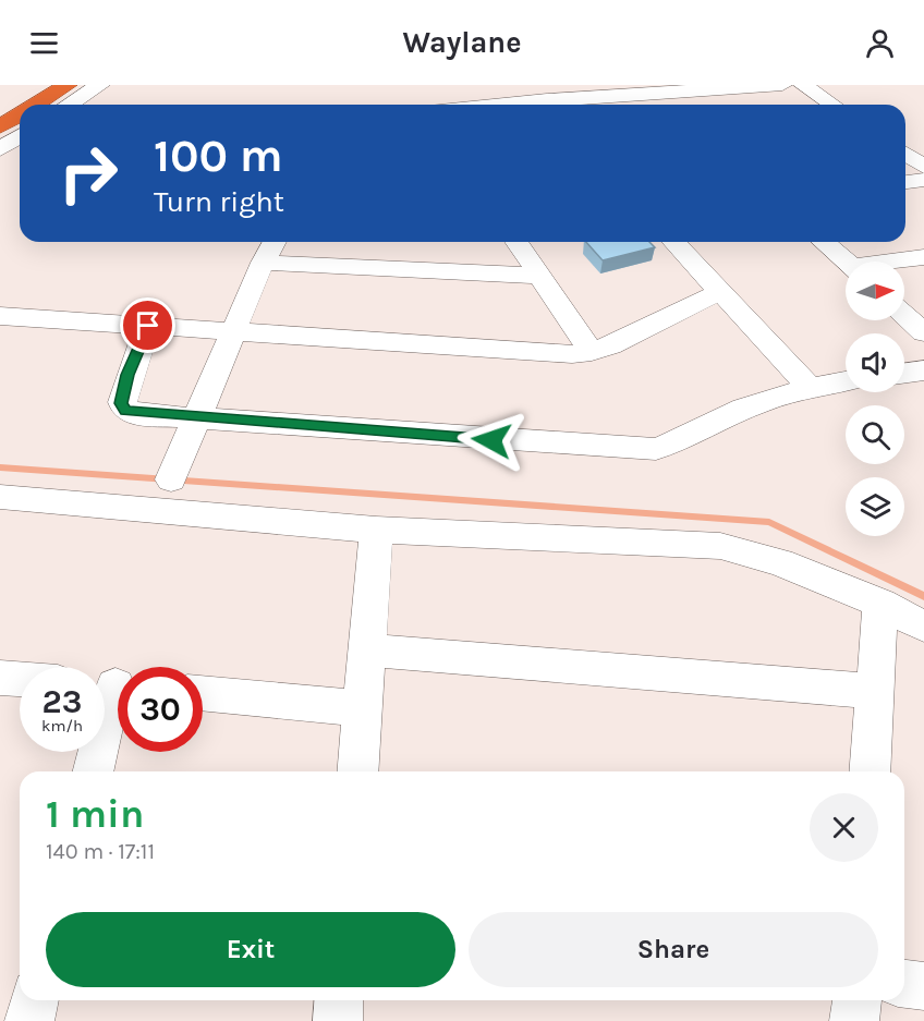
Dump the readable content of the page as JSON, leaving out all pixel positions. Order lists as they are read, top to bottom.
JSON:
{
  "north": "right",
  "page": {
    "header": "Waylane",
    "turn": ["100 m", "Turn right"],
    "speed": "23 km/h",
    "limit": "30",
    "heading": ["1 min", "140 m · 17:11"],
    "buttons": ["Exit", "Share"]
  }
}
